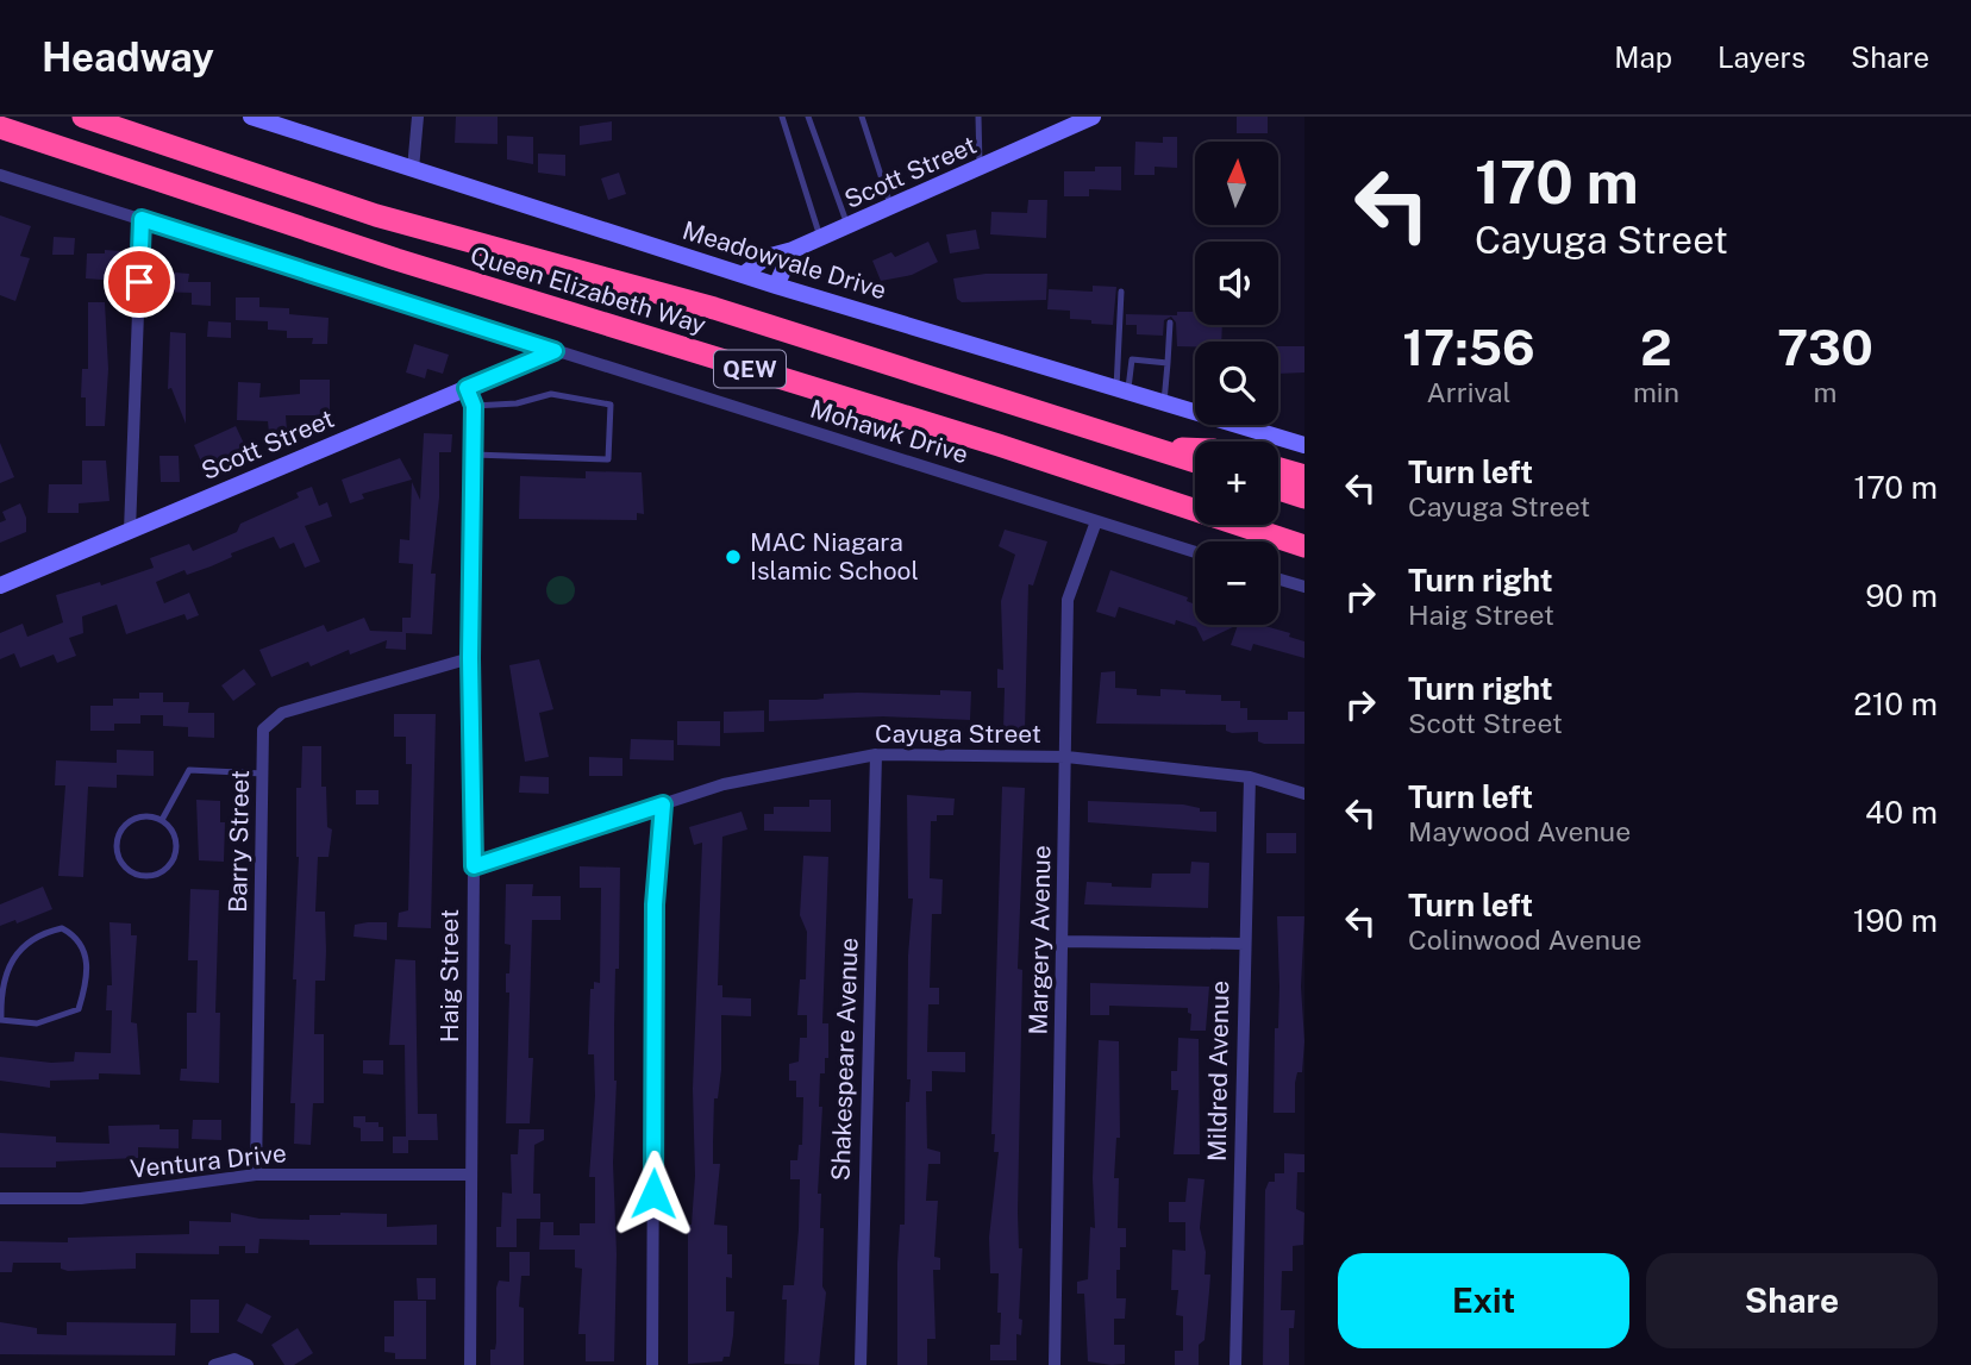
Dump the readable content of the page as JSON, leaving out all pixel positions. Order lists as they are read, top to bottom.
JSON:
{
  "streets": {
    "highway": ["Queen Elizabeth Way", "QEW"],
    "street": [
      "Scott Street",
      "Meadowvale Drive",
      "Mohawk Drive",
      "Cayuga Street",
      "Barry Street",
      "Margery Avenue",
      "Haig Street",
      "Shakespeare Avenue",
      "Mildred Avenue",
      "Ventura Drive"
    ]
  },
  "crossings": [
    ["Scott Street", "Meadowvale Drive"],
    ["Scott Street", "Mohawk Drive"],
    ["Scott Street", "Haig Street"],
    ["Mohawk Drive", "Margery Avenue"],
    ["Cayuga Street", "Margery Avenue"],
    ["Cayuga Street", "Haig Street"],
    ["Cayuga Street", "Shakespeare Avenue"],
    ["Cayuga Street", "Mildred Avenue"],
    ["Barry Street", "Haig Street"],
    ["Barry Street", "Ventura Drive"],
    ["Haig Street", "Ventura Drive"]
  ],
  "places": ["MAC Niagara Islamic School"],
  "north": "top",
  "page": {
    "header": "Headway",
    "nav": ["Map", "Layers", "Share"],
    "turn": ["170 m", "Cayuga Street"],
    "map_buttons": ["+", "−"],
    "eta": [
      "17:56",
      "Arrival",
      "2",
      "min",
      "730",
      "m"
    ],
    "list": [
      {
        "name": "Turn left",
        "note": "Cayuga Street",
        "value": "170 m"
      },
      {
        "name": "Turn right",
        "note": "Haig Street",
        "value": "90 m"
      },
      {
        "name": "Turn right",
        "note": "Scott Street",
        "value": "210 m"
      },
      {
        "name": "Turn left",
        "note": "Maywood Avenue",
        "value": "40 m"
      },
      {
        "name": "Turn left",
        "note": "Colinwood Avenue",
        "value": "190 m"
      }
    ],
    "buttons": ["Exit", "Share"]
  }
}
